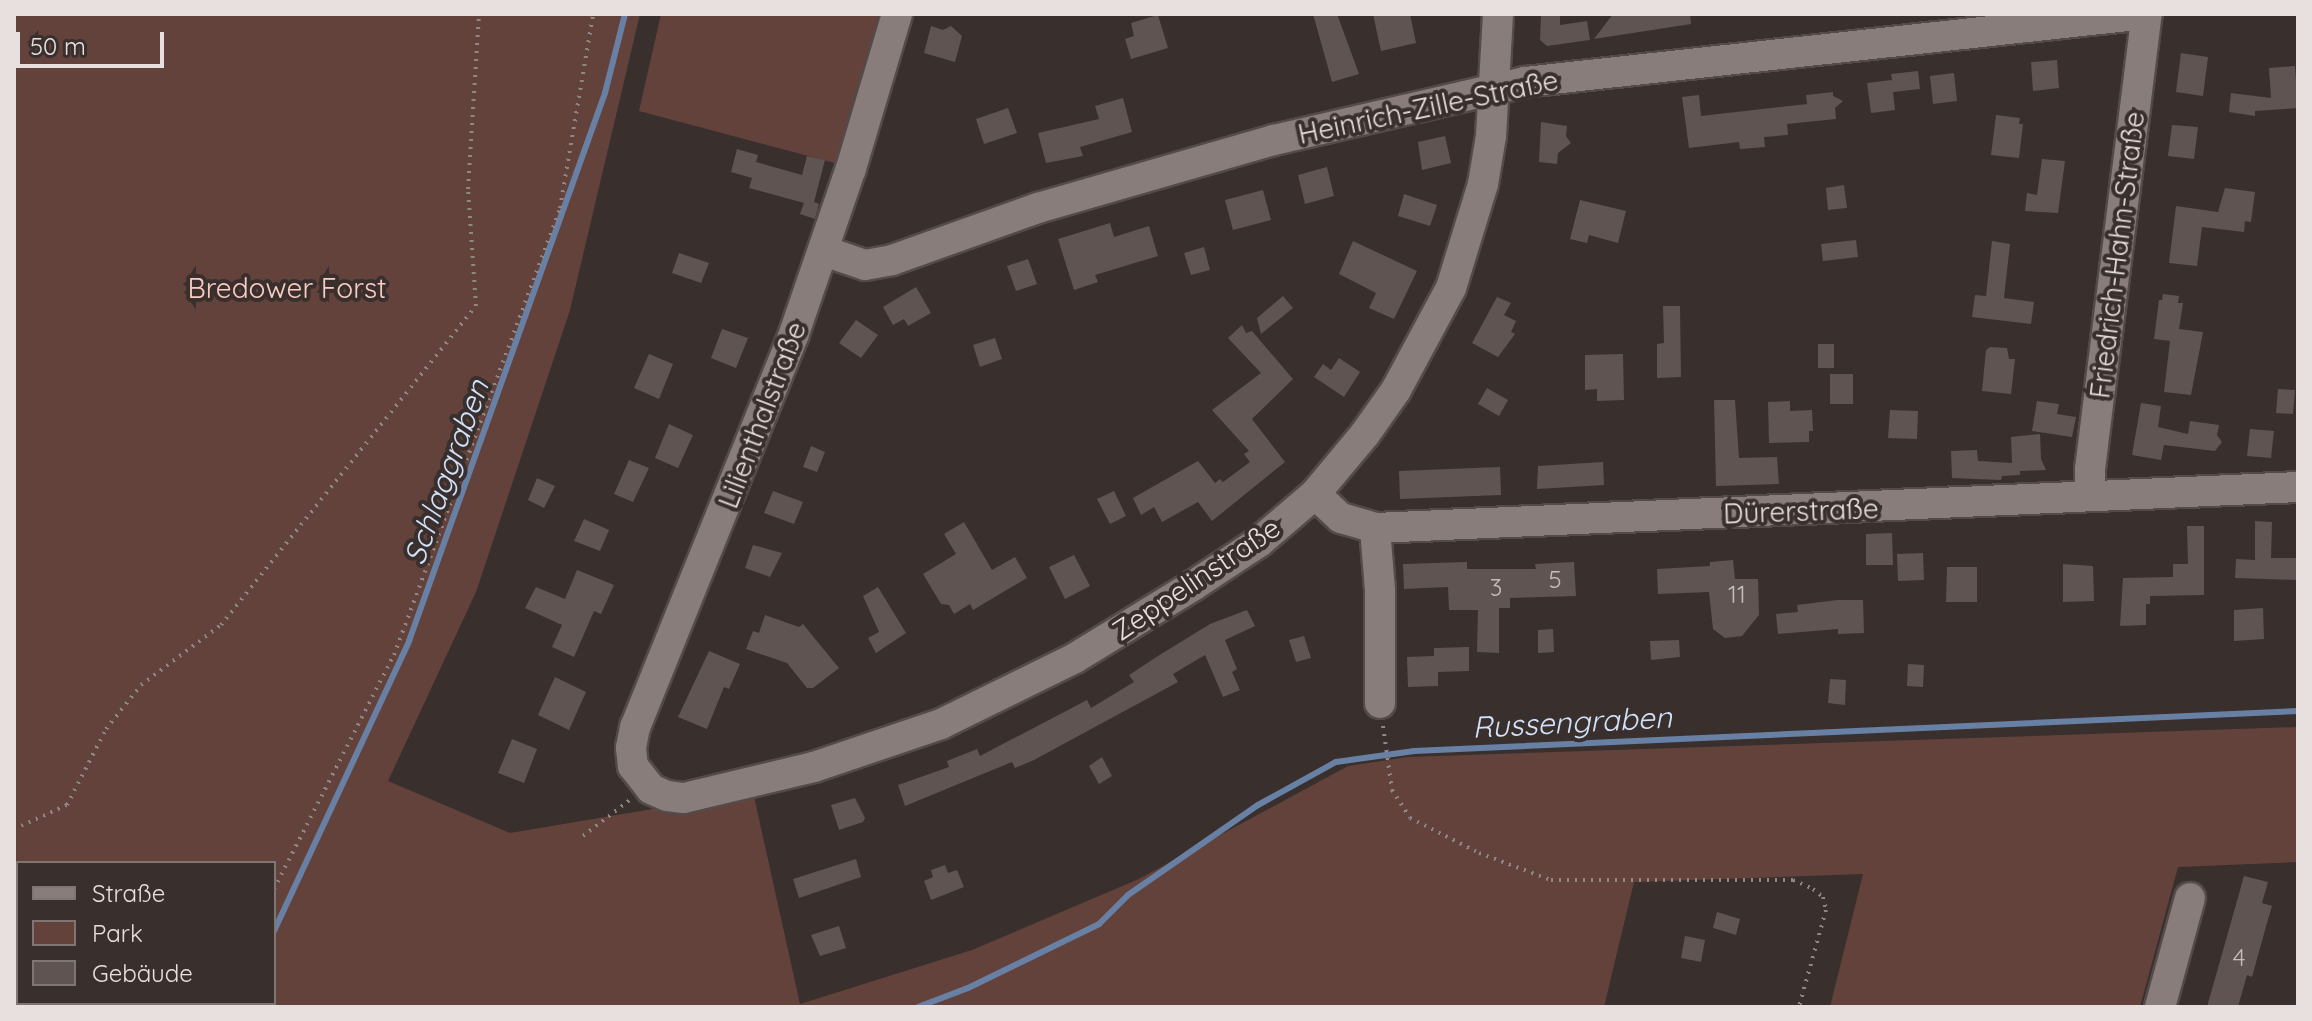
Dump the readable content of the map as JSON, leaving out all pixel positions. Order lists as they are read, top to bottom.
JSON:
{
  "streets": {
    "street": [
      "Heinrich-Zille-Straße",
      "Friedrich-Hahn-Straße",
      "Lilienthalstraße",
      "Dürerstraße",
      "Zeppelinstraße"
    ]
  },
  "crossings": [
    ["Heinrich-Zille-Straße", "Friedrich-Hahn-Straße"],
    ["Heinrich-Zille-Straße", "Lilienthalstraße"],
    ["Heinrich-Zille-Straße", "Zeppelinstraße"],
    ["Friedrich-Hahn-Straße", "Dürerstraße"],
    ["Lilienthalstraße", "Zeppelinstraße"],
    ["Dürerstraße", "Zeppelinstraße"]
  ],
  "water": ["Schlaggraben", "Russengraben"],
  "parks": ["Bredower Forst"],
  "house_numbers": [
    "5",
    "3",
    "11",
    "4"
  ],
  "legend": ["Straße", "Park", "Gebäude"],
  "scale_bar": "50 m"
}
